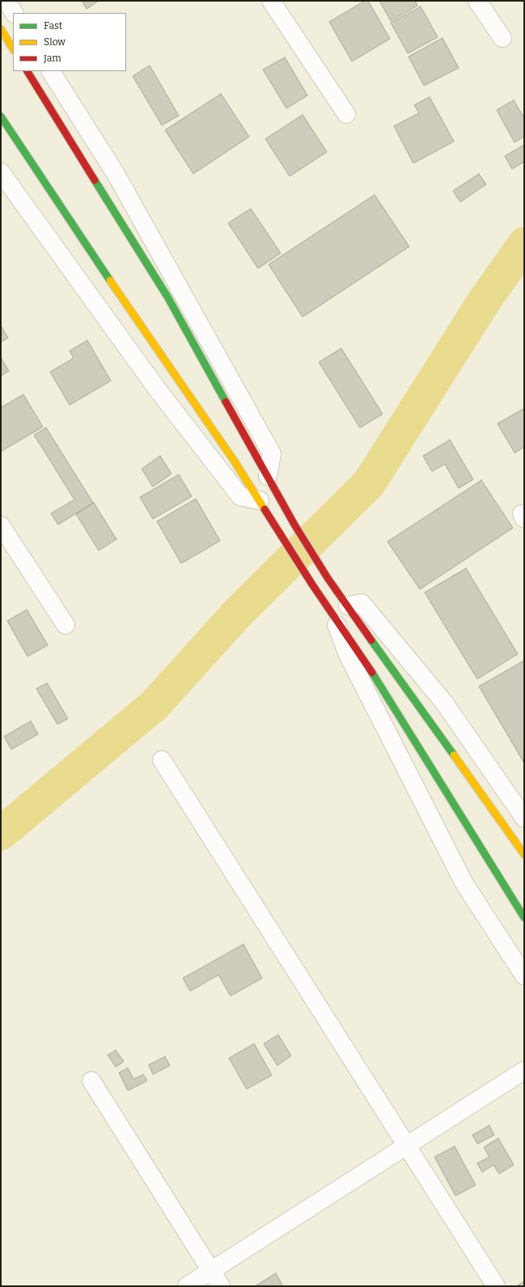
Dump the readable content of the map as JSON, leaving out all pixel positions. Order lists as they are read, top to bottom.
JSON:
{
  "legend": ["Fast", "Slow", "Jam"]
}
